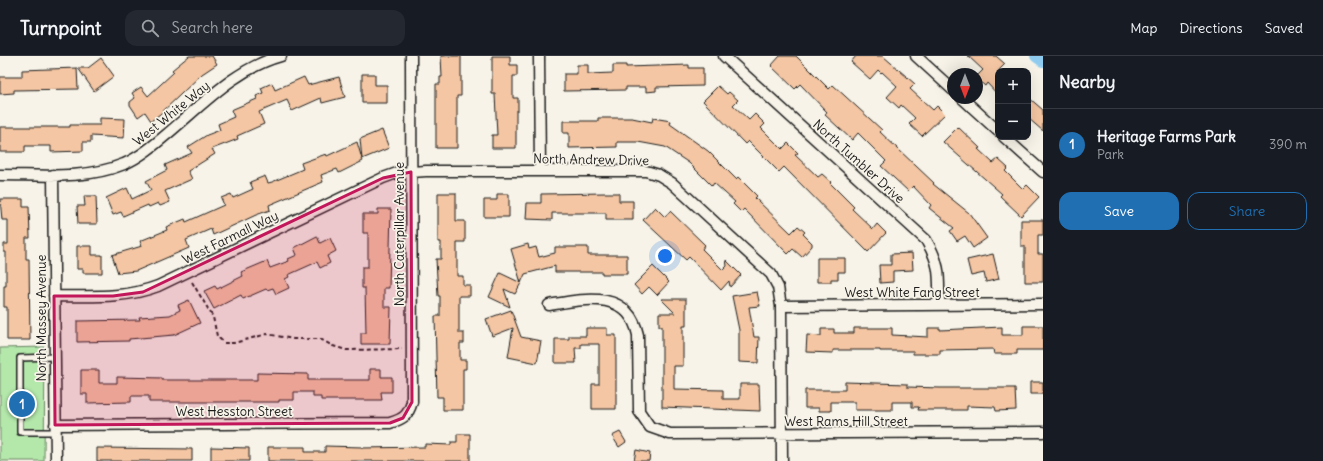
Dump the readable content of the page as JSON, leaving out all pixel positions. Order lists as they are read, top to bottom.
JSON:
{
  "streets": {
    "street": [
      "West White Way",
      "North Andrew Drive",
      "North Tumbler Drive",
      "North Caterpillar Avenue",
      "West Farmall Way",
      "West White Fang Street",
      "North Massey Avenue",
      "West Hesston Street",
      "West Rams Hill Street"
    ]
  },
  "crossings": [
    ["West White Way", "North Massey Avenue"],
    ["North Andrew Drive", "North Caterpillar Avenue"],
    ["North Andrew Drive", "West Farmall Way"],
    ["North Andrew Drive", "West White Fang Street"],
    ["North Andrew Drive", "West Rams Hill Street"],
    ["North Tumbler Drive", "West White Fang Street"],
    ["North Caterpillar Avenue", "West Farmall Way"],
    ["North Caterpillar Avenue", "West Hesston Street"],
    ["West Farmall Way", "North Massey Avenue"],
    ["North Massey Avenue", "West Hesston Street"]
  ],
  "north": "bottom",
  "page": {
    "header": "Turnpoint",
    "search": "Search here",
    "nav": ["Map", "Directions", "Saved"],
    "heading": "Nearby",
    "map_buttons": ["+", "−"],
    "list": [
      {
        "mark": "1",
        "name": "Heritage Farms Park",
        "note": "Park",
        "value": "390 m"
      }
    ],
    "buttons": ["Save", "Share"],
    "pins": "1"
  }
}
